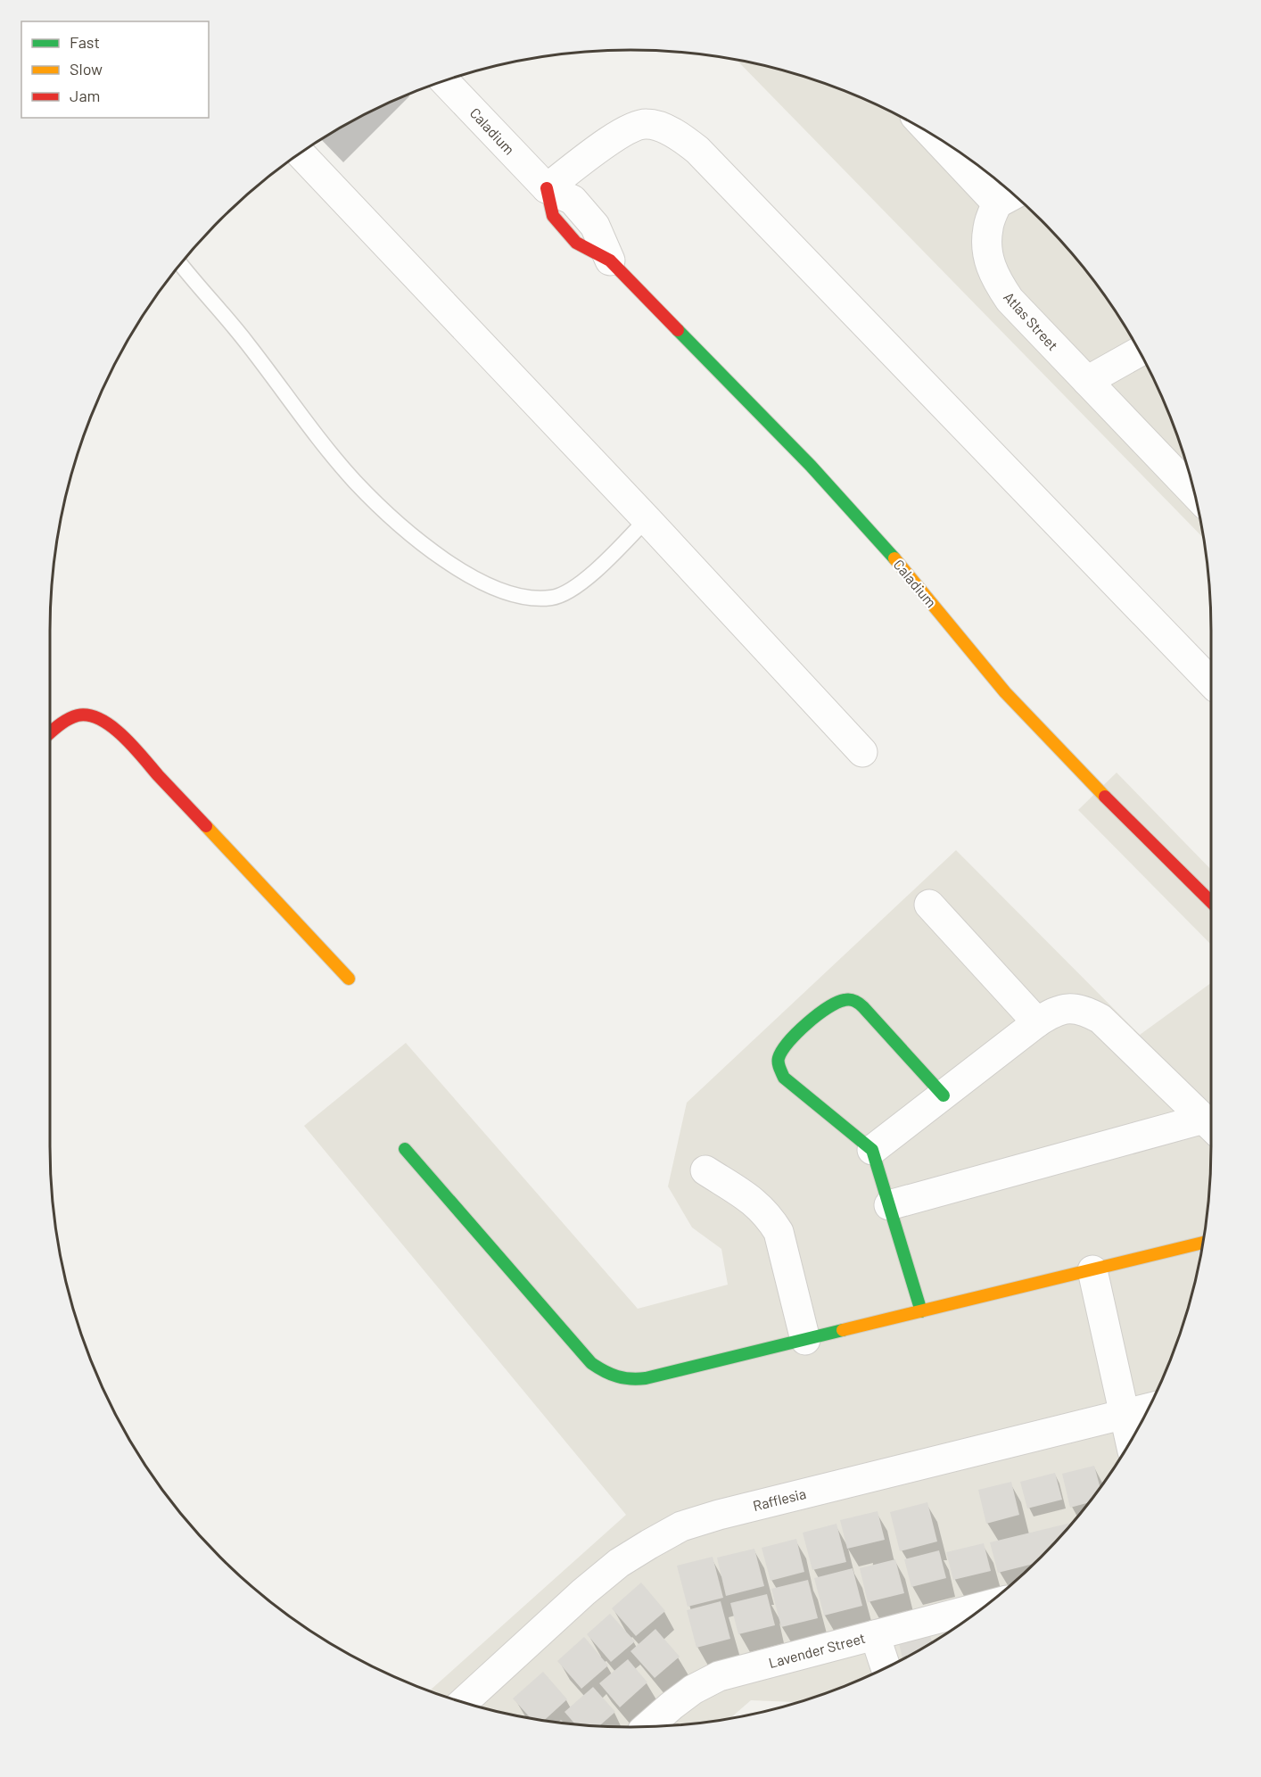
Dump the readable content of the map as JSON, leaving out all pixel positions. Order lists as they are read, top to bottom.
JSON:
{
  "streets": {
    "street": [
      "Caladium",
      "Atlas Street",
      "Rafflesia",
      "Lavender Street"
    ]
  },
  "legend": ["Fast", "Slow", "Jam"]
}
